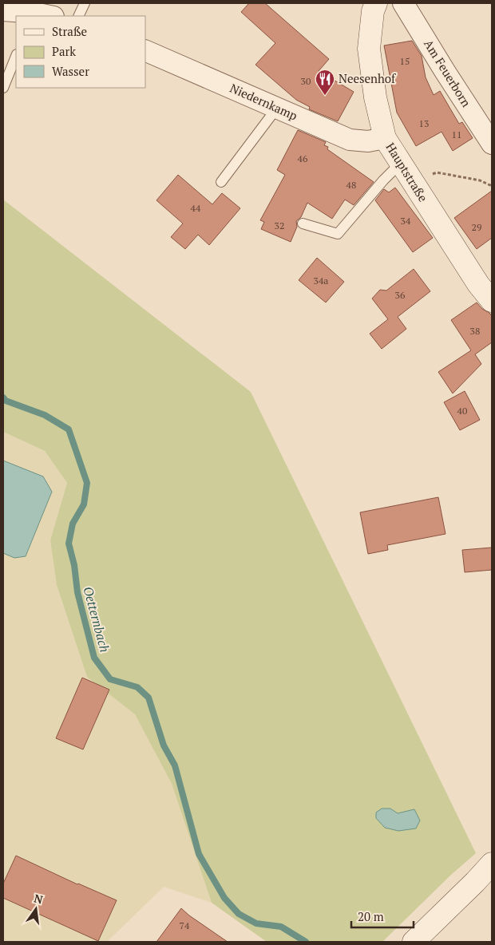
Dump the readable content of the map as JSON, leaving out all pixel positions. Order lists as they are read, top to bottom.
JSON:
{
  "streets": {
    "main road": ["Hauptstraße"],
    "street": ["Am Feuerborn", "Niedernkamp"]
  },
  "crossings": [
    ["Niedernkamp", "Hauptstraße"]
  ],
  "water": ["Oetternbach"],
  "places": {
    "restaurant": ["Neesenhof"]
  },
  "house_numbers": [
    "15",
    "30",
    "13",
    "11",
    "46",
    "48",
    "44",
    "34",
    "32",
    "29",
    "34a",
    "36",
    "38",
    "40",
    "74"
  ],
  "legend": ["Straße", "Park", "Wasser"],
  "scale_bar": "20 m",
  "north": "top"
}
